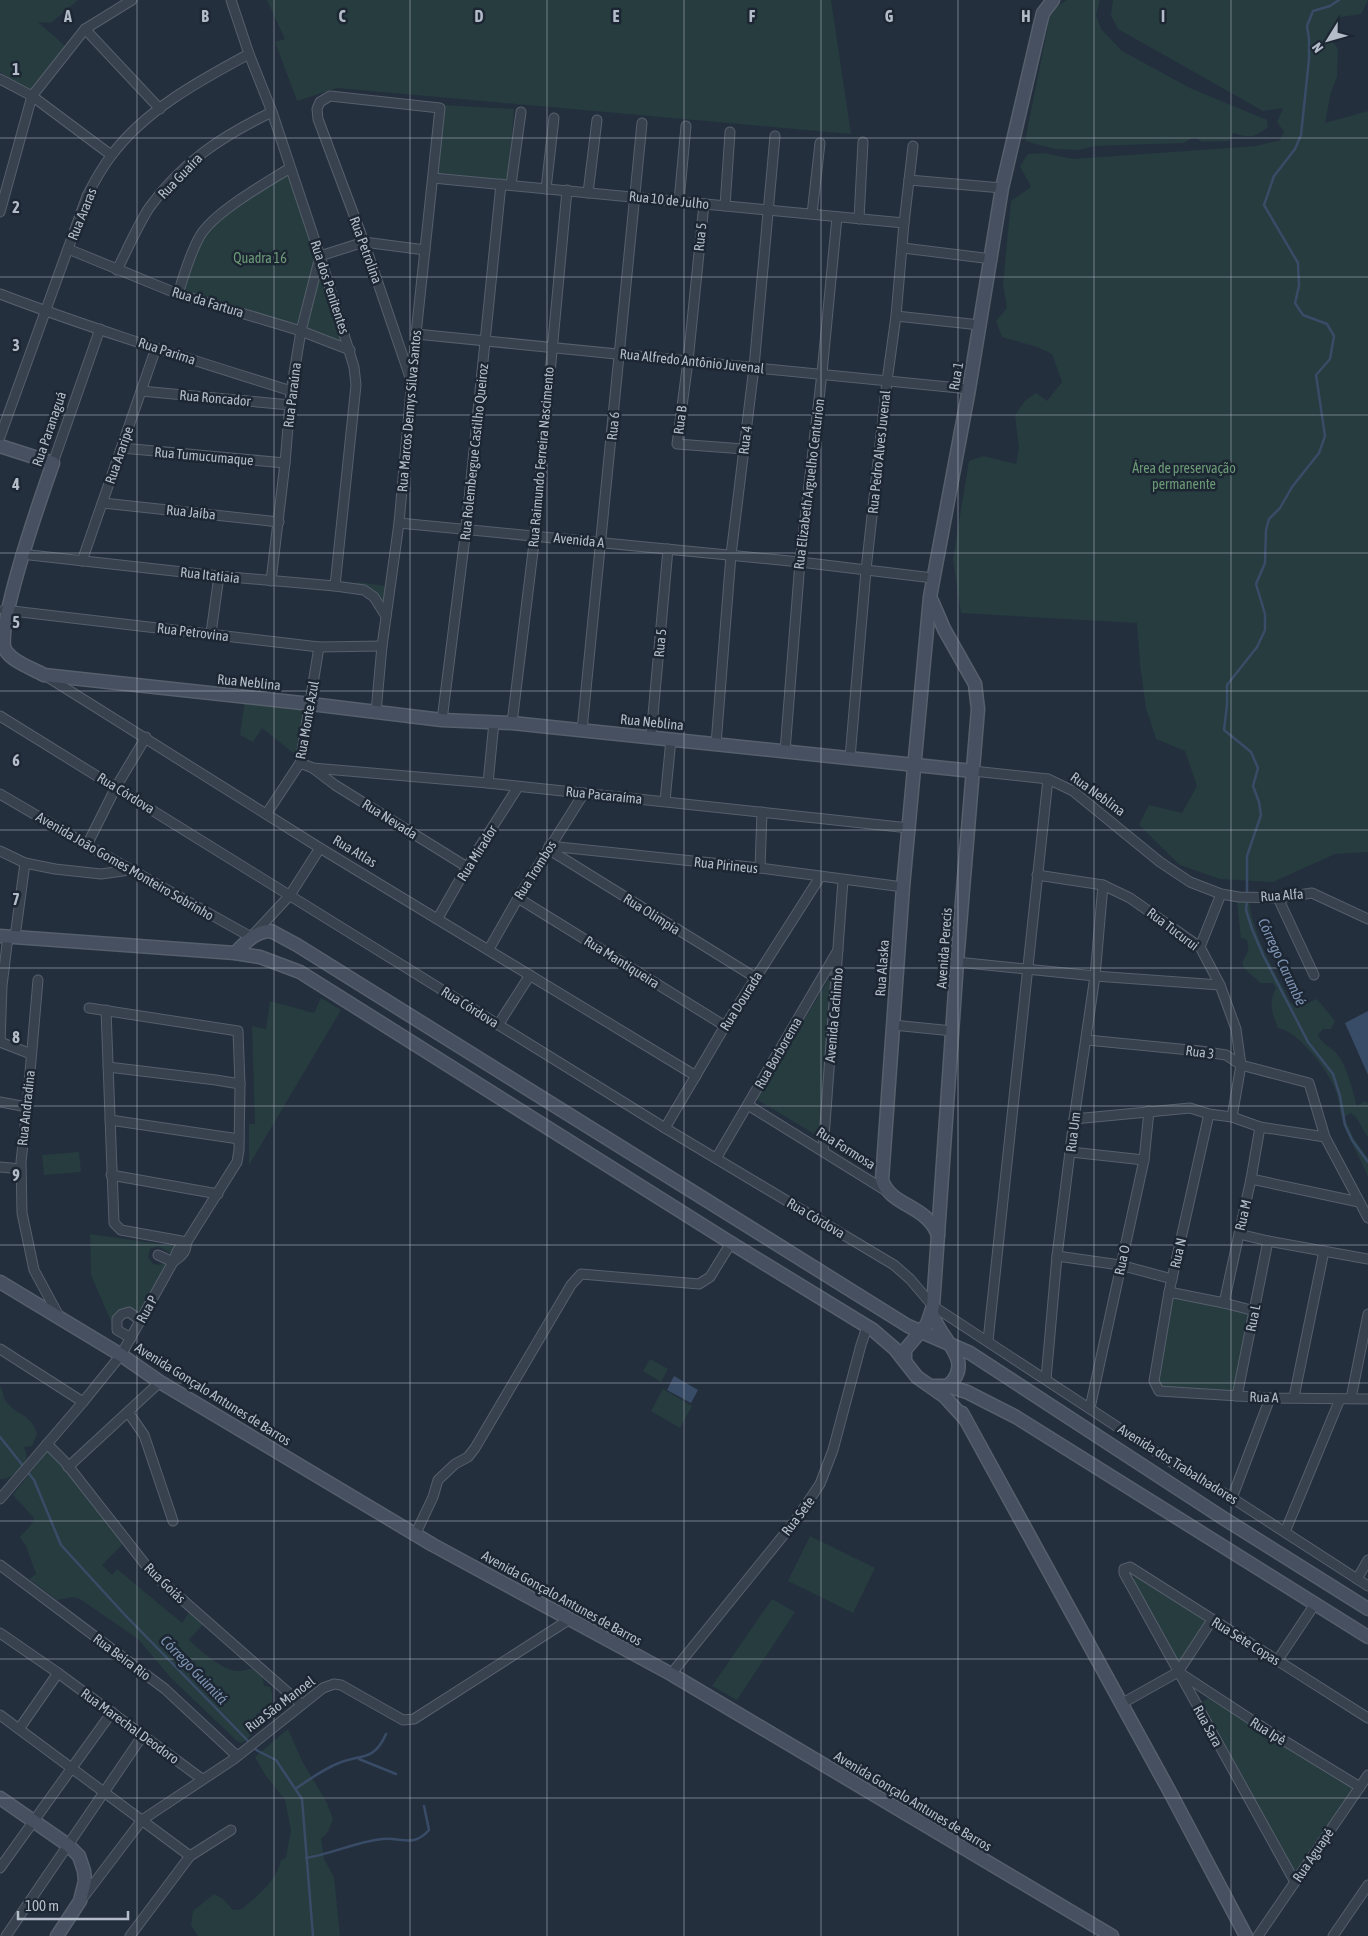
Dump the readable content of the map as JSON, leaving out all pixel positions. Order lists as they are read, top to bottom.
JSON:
{
  "streets": {
    "street": [
      "Rua Guaíra",
      "Rua 10 de Julho",
      "Rua Araras",
      "Rua 5",
      "Rua Petrolina",
      "Rua dos Penitentes",
      "Rua da Fartura",
      "Rua Parima",
      "Rua Alfredo Antônio Juvenal",
      "Rua 1",
      "Rua Paraúna",
      "Rua Roncador",
      "Rua Marcos Dennys Silva Santos",
      "Rua B",
      "Rua 6",
      "Rua Paranaguá",
      "Rua 4",
      "Rua Rolembergue Castilho Queiroz",
      "Rua Pedro Alves Juvenal",
      "Rua Araripe",
      "Rua Tumucumaque",
      "Rua Raimundo Ferreira Nascimento",
      "Rua Elizabeth Arguelho Centurion",
      "Rua Jaíba",
      "Avenida A",
      "Rua Itatiaia",
      "Rua Petrovina",
      "Rua Neblina",
      "Rua Monte Azul",
      "Rua Córdova",
      "Rua Pacaraíma",
      "Rua Nevada",
      "Rua Atlas",
      "Rua Mirador",
      "Rua Pirineus",
      "Avenida João Gomes Monteiro Sobrinho",
      "Rua Trombos",
      "Rua Alfa",
      "Rua Olimpia",
      "Rua Tucurui",
      "Avenida Perecis",
      "Rua Mantiqueira",
      "Rua Alaska",
      "Rua Dourada",
      "Avenida Cachimbo",
      "Rua 3",
      "Rua Borborema",
      "Rua Andradina",
      "Rua Um",
      "Rua Formosa",
      "Rua M",
      "Rua N",
      "Rua O",
      "Rua P",
      "Rua L",
      "Avenida Gonçalo Antunes de Barros",
      "Rua A",
      "Avenida dos Trabalhadores",
      "Rua Sete",
      "Rua Goiás",
      "Rua Sete Copas",
      "Rua Beira Rio",
      "Rua São Manoel",
      "Rua Marechal Deodoro",
      "Rua Sara",
      "Rua Ipê",
      "Rua Aguapé"
    ]
  },
  "crossings": [
    ["Rua Guaíra", "Rua dos Penitentes"],
    ["Rua Guaíra", "Rua da Fartura"],
    ["Rua 10 de Julho", "Rua 5"],
    ["Rua 10 de Julho", "Rua Marcos Dennys Silva Santos"],
    ["Rua 10 de Julho", "Rua 6"],
    ["Rua 10 de Julho", "Rua 4"],
    ["Rua 10 de Julho", "Rua Rolembergue Castilho Queiroz"],
    ["Rua 10 de Julho", "Rua Pedro Alves Juvenal"],
    ["Rua 10 de Julho", "Rua Raimundo Ferreira Nascimento"],
    ["Rua 10 de Julho", "Rua Elizabeth Arguelho Centurion"],
    ["Rua Araras", "Rua dos Penitentes"],
    ["Rua Araras", "Rua da Fartura"],
    ["Rua Araras", "Rua Parima"],
    ["Rua 5", "Rua Alfredo Antônio Juvenal"],
    ["Rua 5", "Rua B"],
    ["Rua 5", "Avenida A"],
    ["Rua 5", "Rua Neblina"],
    ["Rua Petrolina", "Rua Marcos Dennys Silva Santos"],
    ["Rua dos Penitentes", "Rua da Fartura"],
    ["Rua dos Penitentes", "Rua Paraúna"],
    ["Rua dos Penitentes", "Rua Itatiaia"],
    ["Rua da Fartura", "Rua Paraúna"],
    ["Rua Parima", "Rua Paraúna"],
    ["Rua Parima", "Rua Paranaguá"],
    ["Rua Parima", "Rua Araripe"],
    ["Rua Alfredo Antônio Juvenal", "Rua 1"],
    ["Rua Alfredo Antônio Juvenal", "Rua Marcos Dennys Silva Santos"],
    ["Rua Alfredo Antônio Juvenal", "Rua B"],
    ["Rua Alfredo Antônio Juvenal", "Rua 6"],
    ["Rua Alfredo Antônio Juvenal", "Rua 4"],
    ["Rua Alfredo Antônio Juvenal", "Rua Rolembergue Castilho Queiroz"],
    ["Rua Alfredo Antônio Juvenal", "Rua Pedro Alves Juvenal"],
    ["Rua Alfredo Antônio Juvenal", "Rua Raimundo Ferreira Nascimento"],
    ["Rua Alfredo Antônio Juvenal", "Rua Elizabeth Arguelho Centurion"],
    ["Rua 1", "Avenida A"],
    ["Rua 1", "Rua Neblina"],
    ["Rua 1", "Avenida Perecis"],
    ["Rua 1", "Rua Alaska"],
    ["Rua Paraúna", "Rua Roncador"],
    ["Rua Paraúna", "Rua Tumucumaque"],
    ["Rua Paraúna", "Rua Jaíba"],
    ["Rua Paraúna", "Rua Itatiaia"],
    ["Rua Roncador", "Rua Araripe"],
    ["Rua Marcos Dennys Silva Santos", "Avenida A"],
    ["Rua Marcos Dennys Silva Santos", "Rua Itatiaia"],
    ["Rua Marcos Dennys Silva Santos", "Rua Petrovina"],
    ["Rua Marcos Dennys Silva Santos", "Rua Neblina"],
    ["Rua B", "Rua 4"],
    ["Rua 6", "Avenida A"],
    ["Rua 6", "Rua Neblina"],
    ["Rua Paranaguá", "Rua Itatiaia"],
    ["Rua Paranaguá", "Rua Petrovina"],
    ["Rua Paranaguá", "Rua Atlas"],
    ["Rua 4", "Avenida A"],
    ["Rua 4", "Rua Neblina"],
    ["Rua Rolembergue Castilho Queiroz", "Avenida A"],
    ["Rua Rolembergue Castilho Queiroz", "Rua Neblina"],
    ["Rua Pedro Alves Juvenal", "Avenida A"],
    ["Rua Pedro Alves Juvenal", "Rua Neblina"],
    ["Rua Araripe", "Rua Tumucumaque"],
    ["Rua Araripe", "Rua Jaíba"],
    ["Rua Araripe", "Rua Itatiaia"],
    ["Rua Raimundo Ferreira Nascimento", "Avenida A"],
    ["Rua Raimundo Ferreira Nascimento", "Rua Neblina"],
    ["Rua Elizabeth Arguelho Centurion", "Avenida A"],
    ["Rua Elizabeth Arguelho Centurion", "Rua Neblina"],
    ["Rua Petrovina", "Rua Monte Azul"],
    ["Rua Neblina", "Rua Monte Azul"],
    ["Rua Neblina", "Rua Atlas"],
    ["Rua Neblina", "Rua Alfa"],
    ["Rua Neblina", "Avenida Perecis"],
    ["Rua Neblina", "Rua Alaska"],
    ["Rua Monte Azul", "Rua Pacaraíma"],
    ["Rua Monte Azul", "Rua Atlas"],
    ["Rua Córdova", "Avenida Perecis"],
    ["Rua Córdova", "Rua Dourada"],
    ["Rua Córdova", "Rua Borborema"],
    ["Rua Córdova", "Avenida dos Trabalhadores"],
    ["Rua Pacaraíma", "Rua Nevada"],
    ["Rua Pacaraíma", "Rua Mirador"],
    ["Rua Pacaraíma", "Rua Trombos"],
    ["Rua Pacaraíma", "Rua Alaska"],
    ["Rua Nevada", "Rua Mirador"],
    ["Rua Atlas", "Rua Mirador"],
    ["Rua Atlas", "Rua Trombos"],
    ["Rua Atlas", "Rua Dourada"],
    ["Rua Pirineus", "Rua Trombos"],
    ["Rua Pirineus", "Rua Olimpia"],
    ["Rua Pirineus", "Rua Alaska"],
    ["Rua Pirineus", "Rua Dourada"],
    ["Rua Pirineus", "Avenida Cachimbo"],
    ["Rua Trombos", "Rua Olimpia"],
    ["Rua Trombos", "Rua Mantiqueira"],
    ["Rua Olimpia", "Rua Dourada"],
    ["Rua Tucurui", "Rua 3"],
    ["Rua Tucurui", "Rua Um"],
    ["Avenida Perecis", "Rua Formosa"],
    ["Rua Mantiqueira", "Rua Dourada"],
    ["Rua Alaska", "Rua Formosa"],
    ["Avenida Cachimbo", "Rua Borborema"],
    ["Avenida Cachimbo", "Rua Formosa"],
    ["Rua 3", "Rua Um"],
    ["Rua Borborema", "Rua Formosa"],
    ["Rua Andradina", "Avenida Gonçalo Antunes de Barros"],
    ["Rua Um", "Avenida dos Trabalhadores"],
    ["Rua N", "Rua A"],
    ["Rua O", "Avenida dos Trabalhadores"],
    ["Rua P", "Avenida Gonçalo Antunes de Barros"],
    ["Rua P", "Rua Goiás"],
    ["Rua L", "Rua A"],
    ["Avenida Gonçalo Antunes de Barros", "Rua Sete"],
    ["Avenida Gonçalo Antunes de Barros", "Rua São Manoel"],
    ["Rua Goiás", "Rua São Manoel"],
    ["Rua Sete Copas", "Rua Sara"],
    ["Rua Beira Rio", "Rua São Manoel"],
    ["Rua São Manoel", "Rua Marechal Deodoro"],
    ["Rua Sara", "Rua Ipê"],
    ["Rua Sara", "Rua Aguapé"],
    ["Rua Ipê", "Rua Aguapé"]
  ],
  "water": ["Córrego Carumbé", "Córrego Guimitá"],
  "parks": ["Quadra 16", "Área de preservação permanente"],
  "scale_bar": "100 m",
  "north": "bottom left",
  "grid": {
    "columns": [
      "A",
      "B",
      "C",
      "D",
      "E",
      "F",
      "G",
      "H",
      "I"
    ],
    "rows": [
      "1",
      "2",
      "3",
      "4",
      "5",
      "6",
      "7",
      "8",
      "9"
    ]
  }
}
